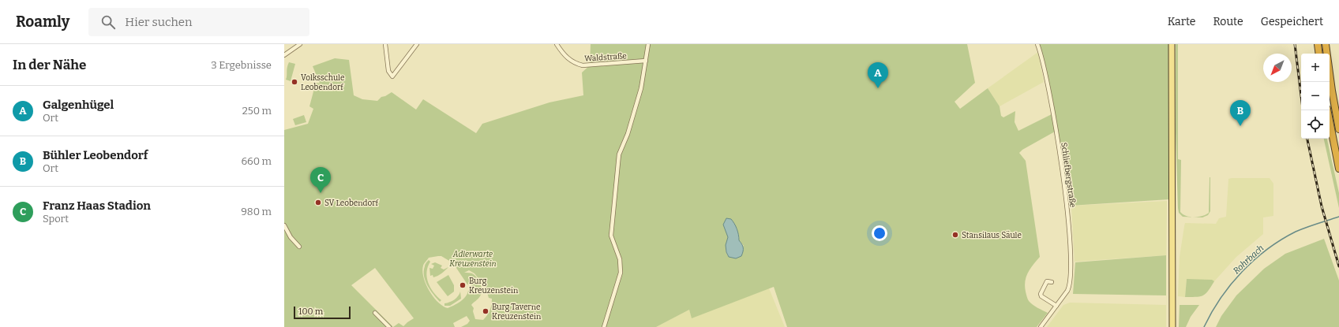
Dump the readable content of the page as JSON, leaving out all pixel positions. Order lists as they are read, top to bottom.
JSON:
{
  "streets": {
    "street": ["Waldstraße", "Schliefbergstraße"]
  },
  "water": ["Rohrbach"],
  "parks": ["Adlerwarte Kreuzenstein"],
  "places": [
    "Volksschule Leobendorf",
    "SV Leobendorf",
    "Stansilaus Säule",
    "Burg Kreuzenstein",
    "Burg Taverne Kreuzenstein"
  ],
  "scale_bar": "100 m",
  "north": "bottom left",
  "page": {
    "header": "Roamly",
    "search": "Hier suchen",
    "nav": ["Karte", "Route", "Gespeichert"],
    "heading": ["In der Nähe", "3 Ergebnisse"],
    "map_buttons": ["+", "−"],
    "pins": ["A", "B", "C"],
    "list": [
      {
        "mark": "A",
        "name": "Galgenhügel",
        "note": "Ort",
        "value": "250 m"
      },
      {
        "mark": "B",
        "name": "Bühler Leobendorf",
        "note": "Ort",
        "value": "660 m"
      },
      {
        "mark": "C",
        "name": "Franz Haas Stadion",
        "note": "Sport",
        "value": "980 m"
      }
    ],
    "scale": "100 m"
  }
}
